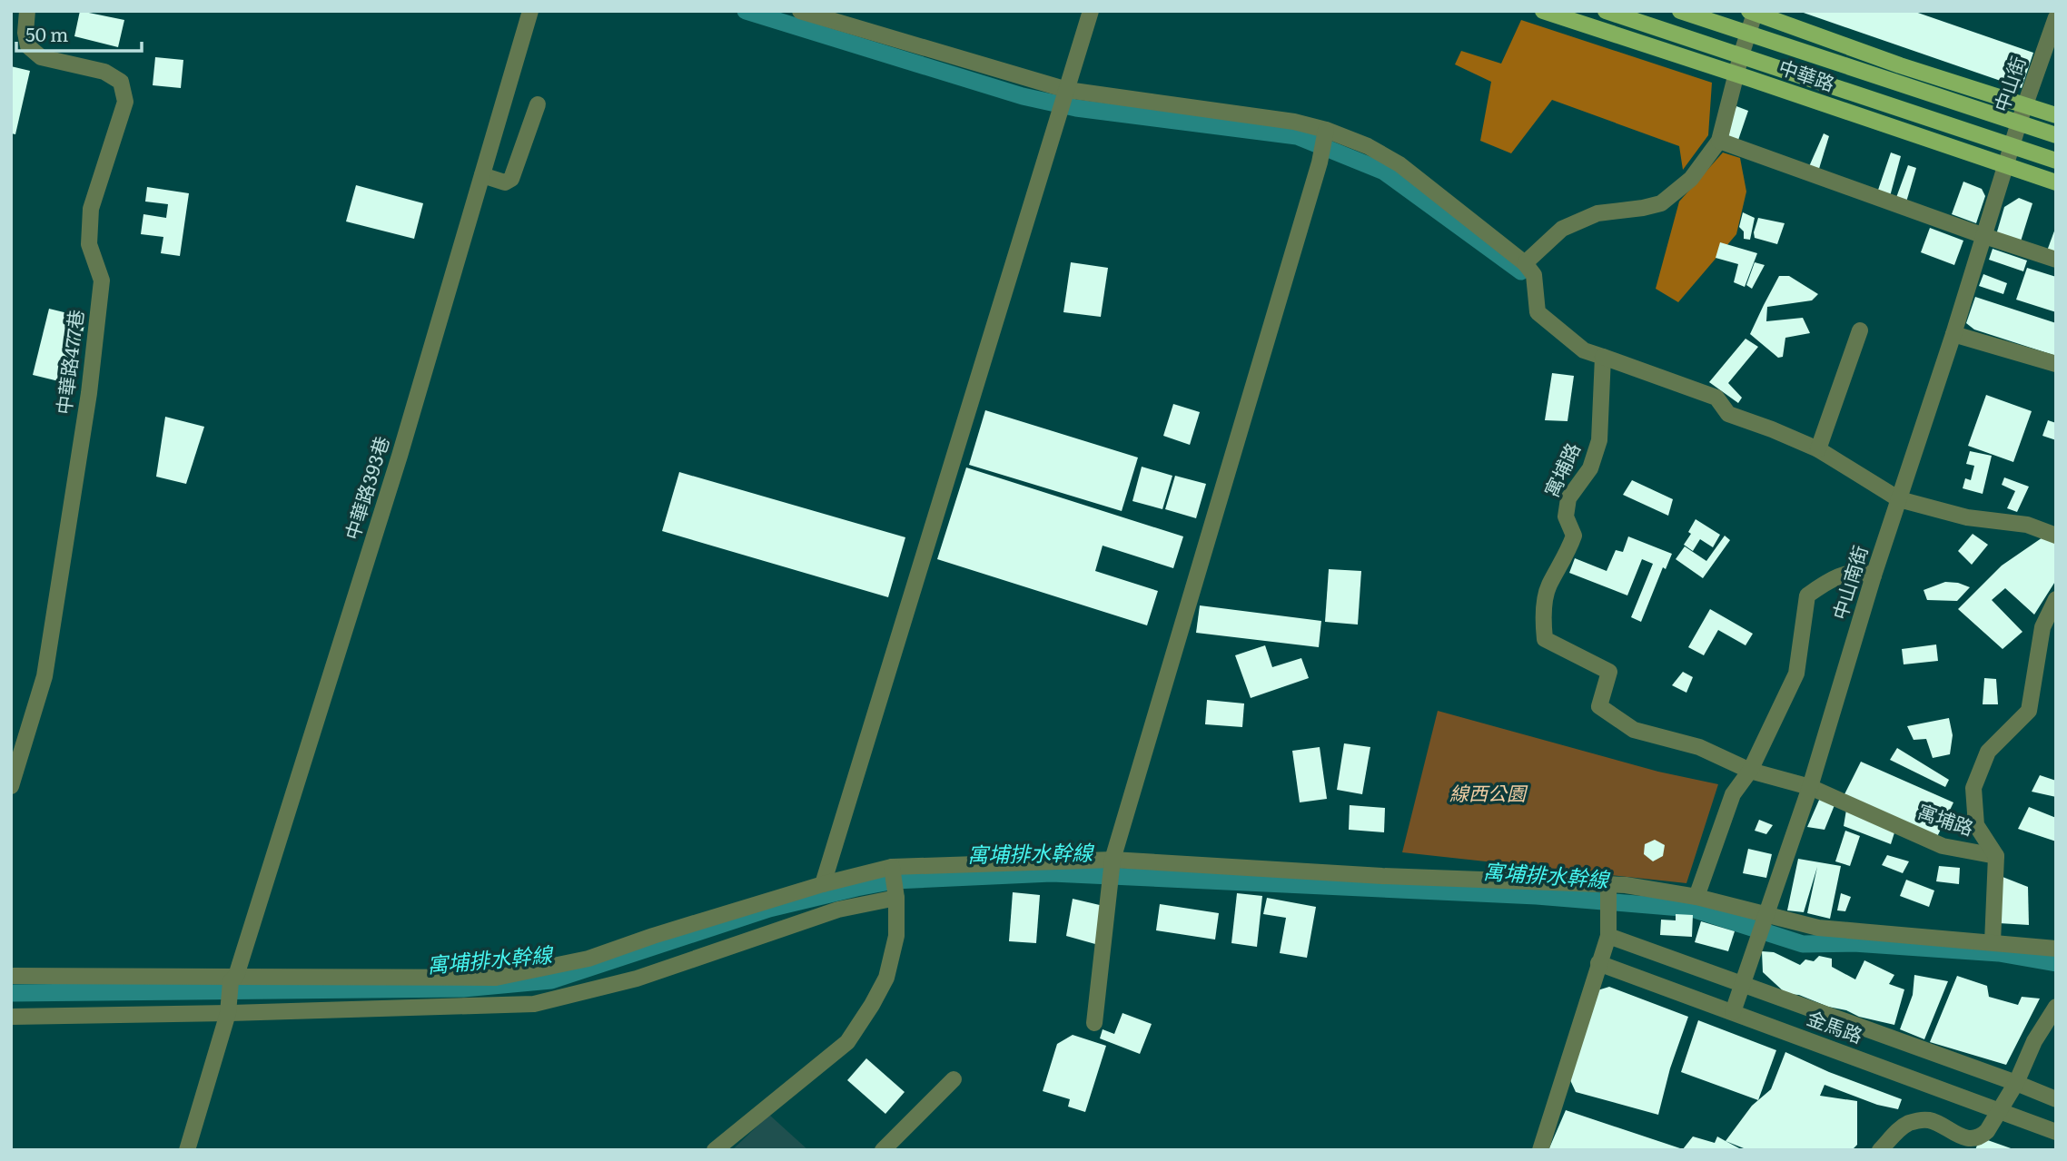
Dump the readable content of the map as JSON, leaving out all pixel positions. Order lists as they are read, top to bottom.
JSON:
{
  "streets": {
    "main road": ["中華路"],
    "street": [
      "中山街",
      "中華路477巷",
      "寓埔路",
      "中華路393巷",
      "中山南街",
      "金馬路"
    ]
  },
  "crossings": [
    ["中華路", "中山街"],
    ["中華路", "中山南街"],
    ["中山街", "中山南街"],
    ["寓埔路", "中山南街"],
    ["中山南街", "金馬路"]
  ],
  "water": ["寓埔排水幹線"],
  "parks": ["線西公園"],
  "scale_bar": "50 m"
}
